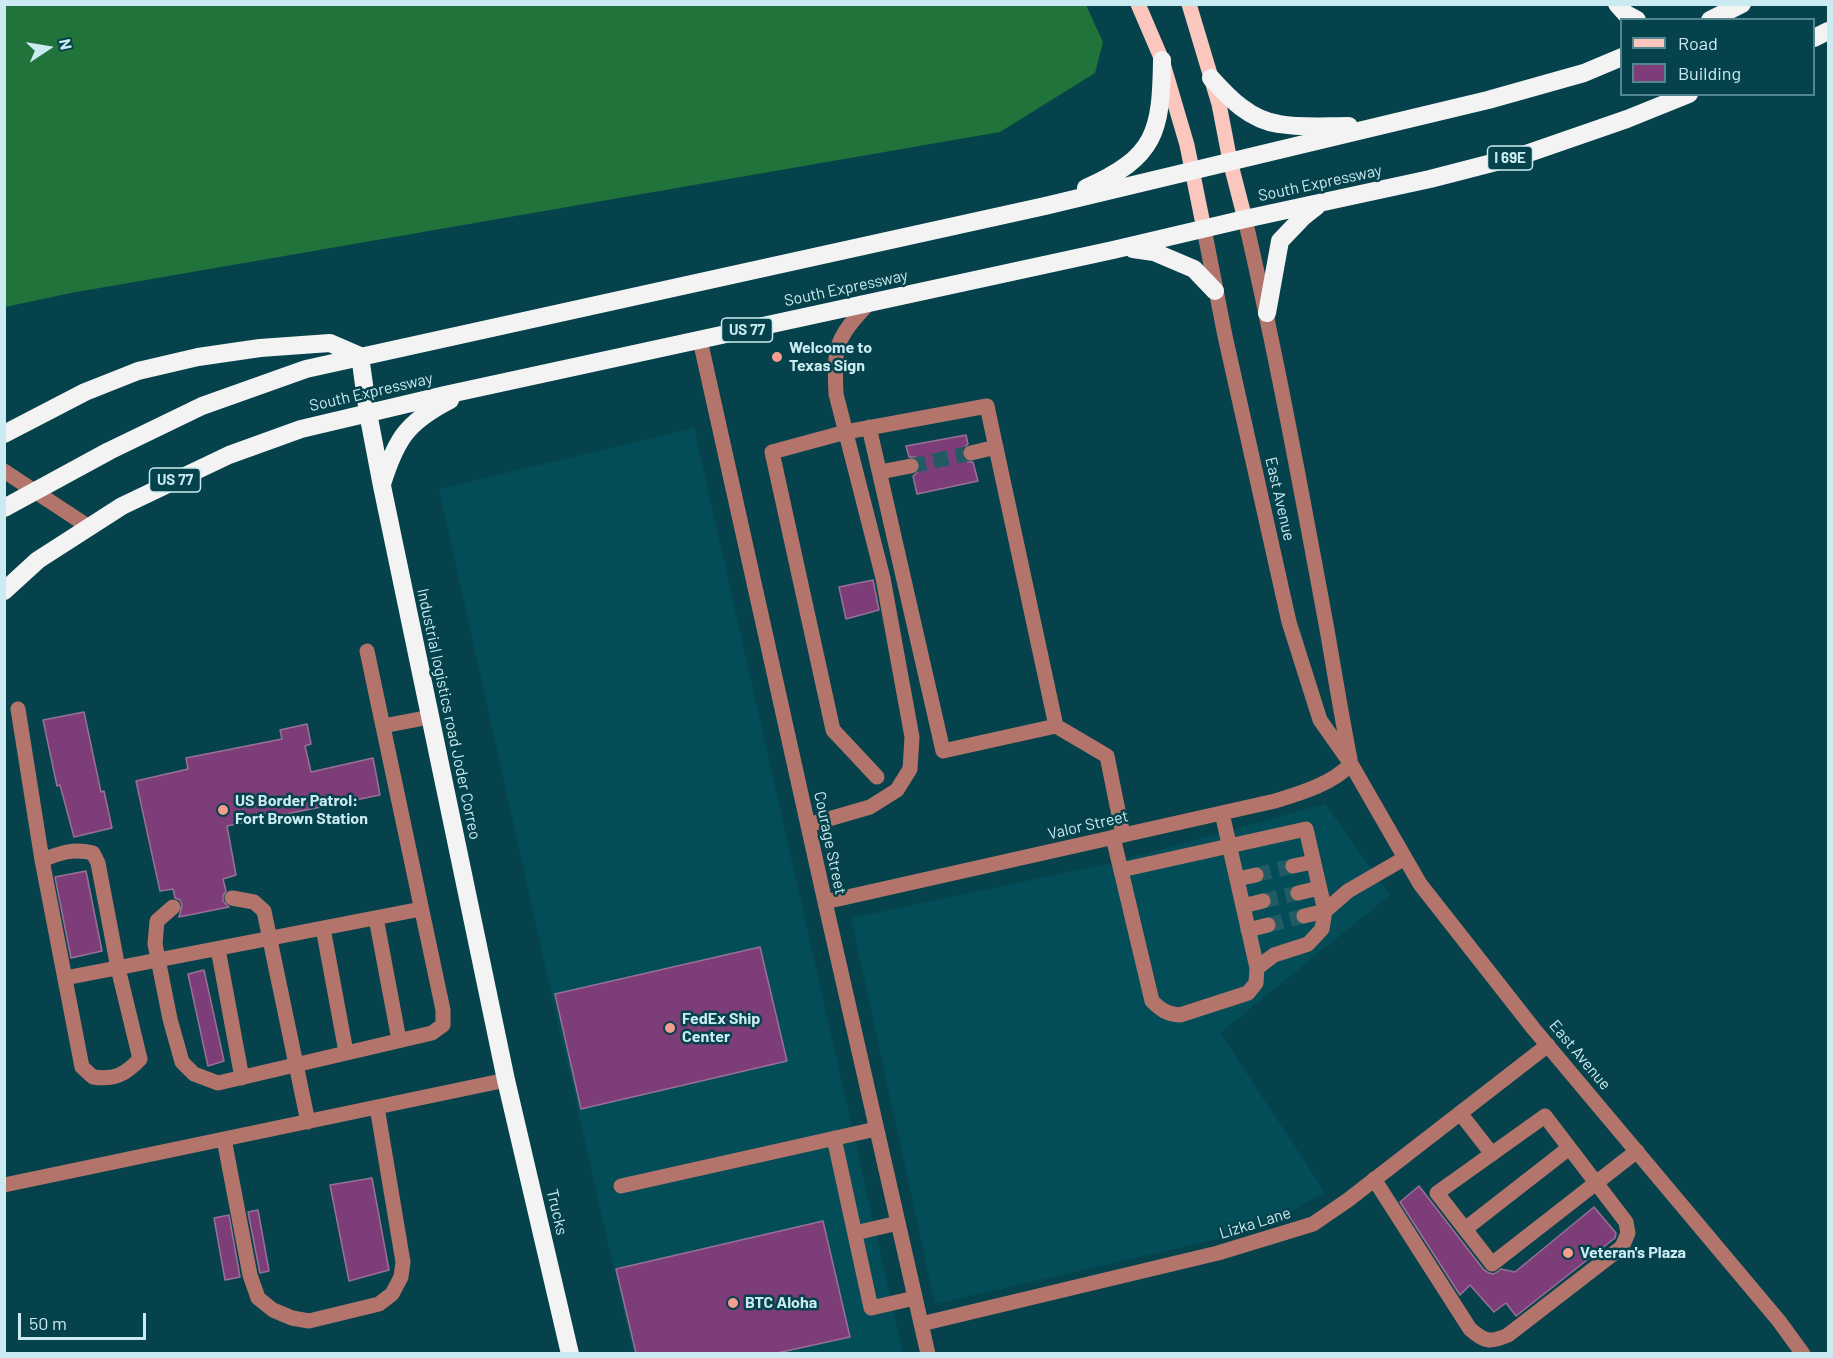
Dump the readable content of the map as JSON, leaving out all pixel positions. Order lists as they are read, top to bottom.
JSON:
{
  "streets": {
    "highway": [
      "I 69E",
      "South Expressway",
      "US 77",
      "Industrial logistics road Joder Correo",
      "Trucks"
    ],
    "street": [
      "East Avenue",
      "Valor Street",
      "Courage Street",
      "Lizka Lane"
    ]
  },
  "crossings": [
    ["South Expressway", "East Avenue"],
    ["South Expressway", "Industrial logistics road Joder Correo"],
    ["South Expressway", "Courage Street"],
    ["East Avenue", "Valor Street"],
    ["East Avenue", "Lizka Lane"],
    ["Industrial logistics road Joder Correo", "Trucks"],
    ["Valor Street", "Courage Street"],
    ["Courage Street", "Lizka Lane"]
  ],
  "places": [
    "Welcome to Texas Sign",
    "US Border Patrol: Fort Brown Station",
    "FedEx Ship Center",
    "Veteran's Plaza",
    "BTC Aloha"
  ],
  "legend": ["Road", "Building"],
  "scale_bar": "50 m",
  "north": "right"
}
